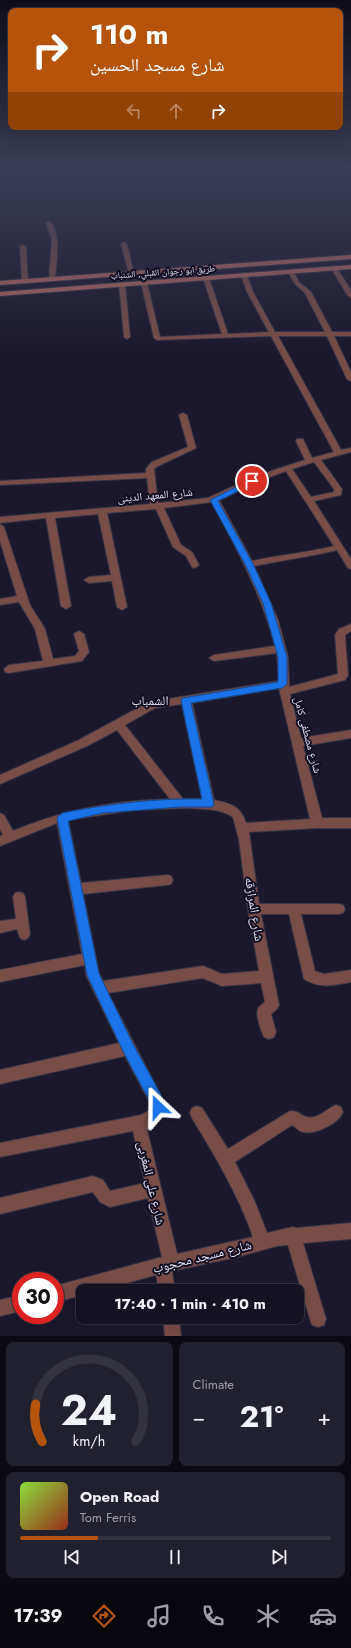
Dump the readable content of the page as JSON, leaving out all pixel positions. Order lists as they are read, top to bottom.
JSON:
{
  "streets": {
    "street": [
      "طريق ابو رجوان القبلي, الشنباب",
      "شارع المعهد الدينى",
      "شارع مصطفى كامل",
      "شارع المرازقه",
      "شارع على المغربى",
      "شارع مسجد محجوب"
    ]
  },
  "crossings": [
    ["شارع المعهد الدينى", "شارع مصطفى كامل"],
    ["شارع على المغربى", "شارع مسجد محجوب"]
  ],
  "districts": ["الشمباب"],
  "page": {
    "turn": ["110 m", "شارع مسجد الحسين"],
    "limit": "30",
    "trip": "17:40 · 1 min · 410 m",
    "tile": "Climate",
    "heat": ["−", "21°", "+"],
    "song": ["Open Road", "Tom Ferris"],
    "tabs": "17:39",
    "gauge": ["24", "km/h"]
  }
}
